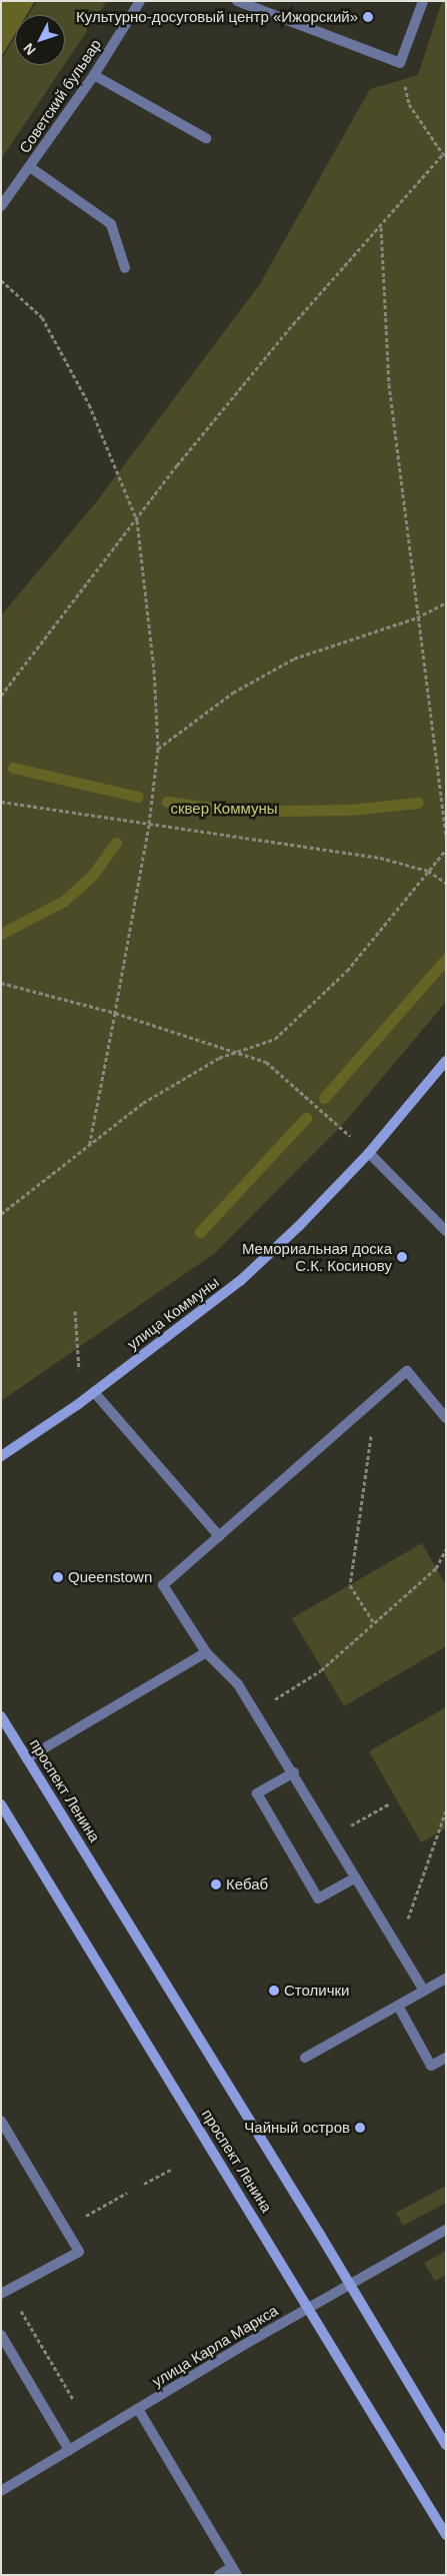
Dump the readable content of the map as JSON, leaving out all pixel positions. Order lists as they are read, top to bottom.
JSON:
{
  "streets": {
    "main road": ["улица Коммуны", "проспект Ленина"],
    "street": ["Советский бульвар", "улица Карла Маркса"]
  },
  "crossings": [
    ["проспект Ленина", "улица Карла Маркса"]
  ],
  "parks": ["сквер Коммуны"],
  "places": [
    "Культурно-досуговый центр «Ижорский»",
    "Мемориальная доска С.К. Косинову",
    "Queenstown",
    "Кебаб",
    "Столички",
    "Чайный остров"
  ],
  "north": "bottom left"
}
